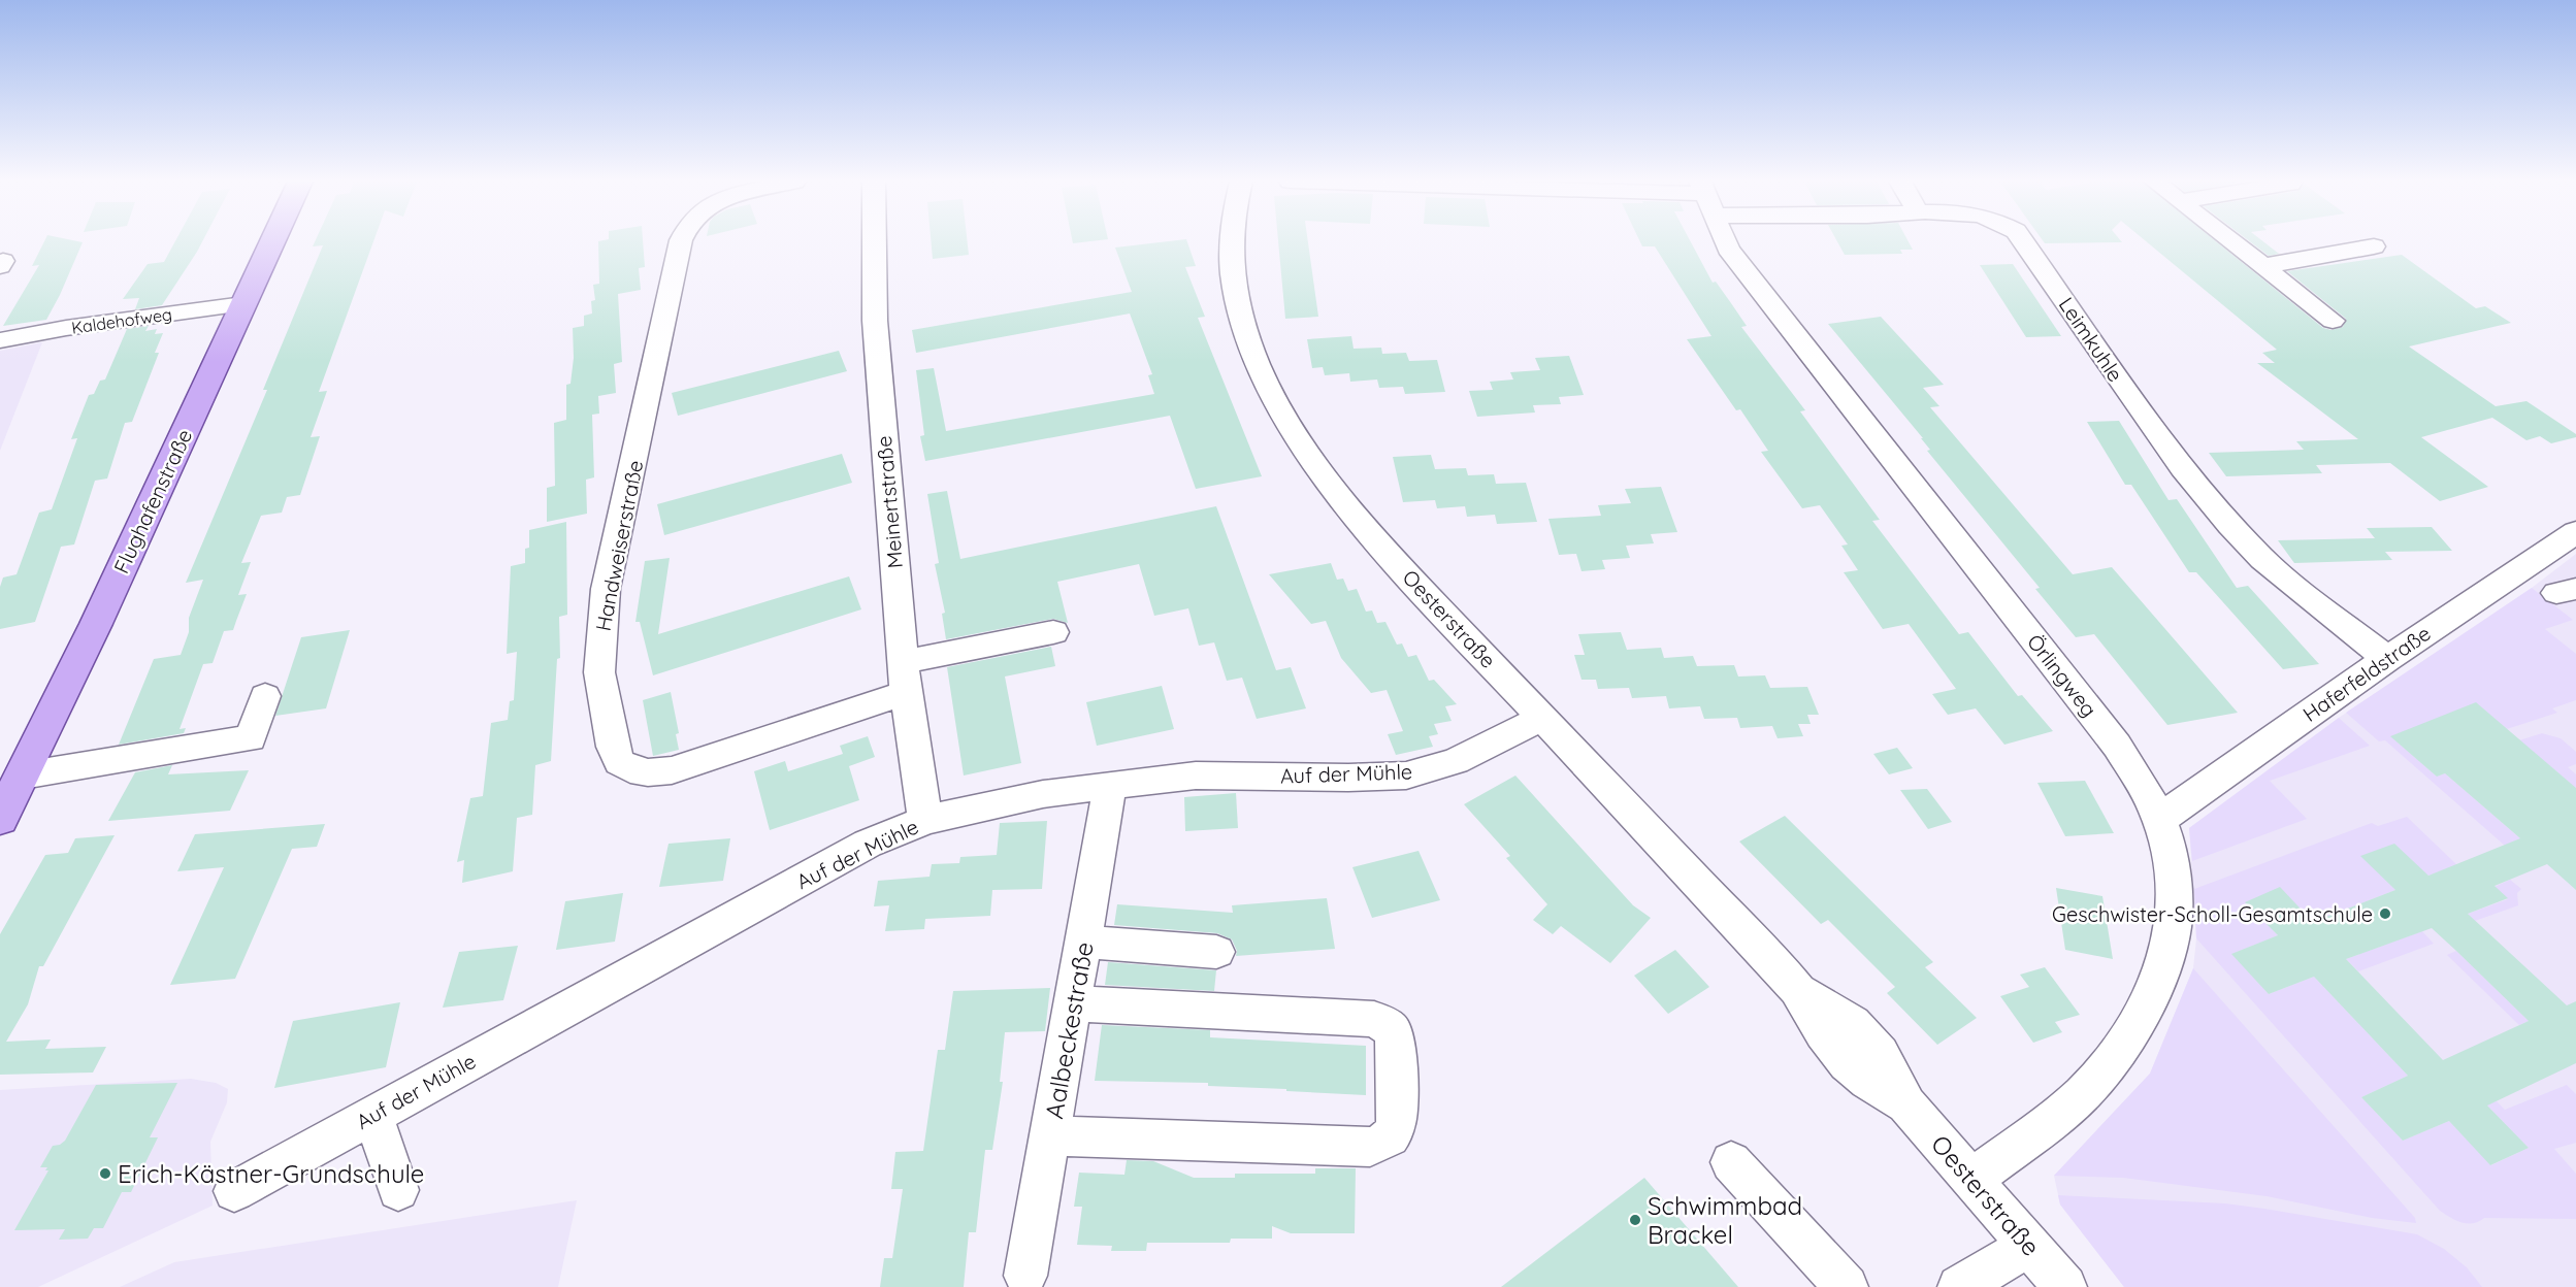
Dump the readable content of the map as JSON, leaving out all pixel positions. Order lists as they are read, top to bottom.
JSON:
{
  "streets": {
    "main road": ["Flughafenstraße"],
    "street": [
      "Kaldehofweg",
      "Leimkuhle",
      "Meinertstraße",
      "Handweiserstraße",
      "Oesterstraße",
      "Haferfeldstraße",
      "Örlingweg",
      "Auf der Mühle",
      "Aalbeckestraße"
    ]
  },
  "crossings": [
    ["Kaldehofweg", "Flughafenstraße"],
    ["Leimkuhle", "Haferfeldstraße"],
    ["Meinertstraße", "Handweiserstraße"],
    ["Meinertstraße", "Auf der Mühle"],
    ["Oesterstraße", "Örlingweg"],
    ["Oesterstraße", "Auf der Mühle"],
    ["Haferfeldstraße", "Örlingweg"],
    ["Auf der Mühle", "Aalbeckestraße"]
  ],
  "places": ["Geschwister-Scholl-Gesamtschule", "Erich-Kästner-Grundschule", "Schwimmbad Brackel"]
}
